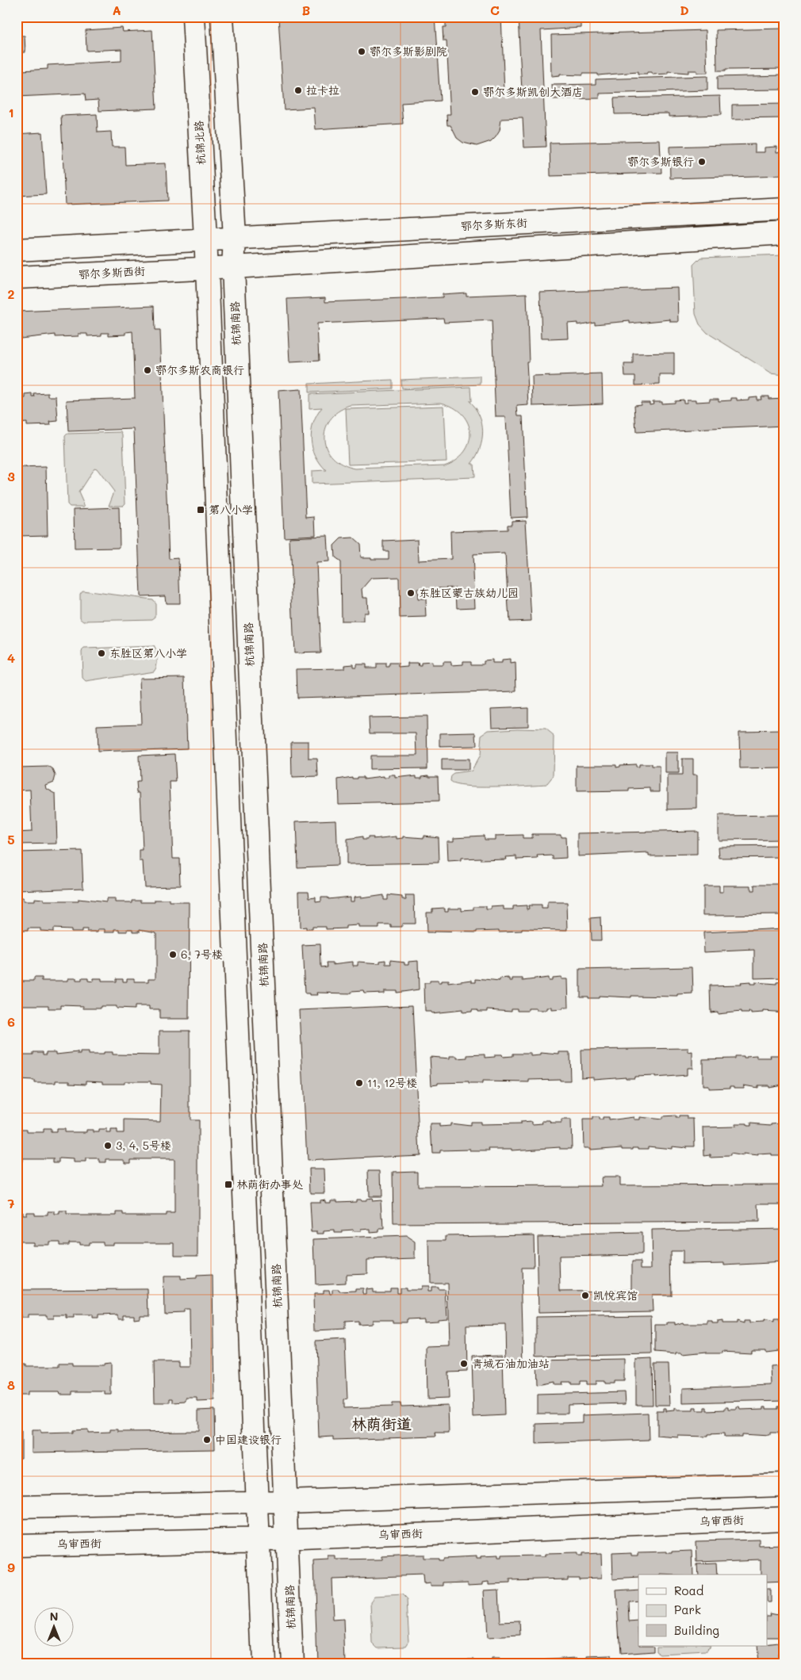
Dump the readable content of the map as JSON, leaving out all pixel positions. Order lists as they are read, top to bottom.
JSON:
{
  "streets": {
    "main road": [
      "杭锦北路",
      "鄂尔多斯东街",
      "鄂尔多斯西街",
      "杭锦南路",
      "乌审西街"
    ]
  },
  "crossings": [
    ["杭锦北路", "鄂尔多斯东街"],
    ["杭锦北路", "鄂尔多斯西街"],
    ["杭锦南路", "乌审西街"]
  ],
  "districts": ["林荫街道"],
  "places": {
    "other": [
      "鄂尔多斯影剧院",
      "拉卡拉",
      "鄂尔多斯凯创大酒店",
      "鄂尔多斯银行",
      "鄂尔多斯农商银行",
      "东胜区蒙古族幼儿园",
      "东胜区第八小学",
      "6, 7号楼",
      "11, 12号楼",
      "3, 4, 5号楼",
      "凯悦宾馆",
      "青城石油加油站",
      "中国建设银行"
    ],
    "transit": ["第八小学", "林荫街办事处"]
  },
  "legend": ["Road", "Park", "Building"],
  "north": "top",
  "grid": {
    "columns": [
      "A",
      "B",
      "C",
      "D"
    ],
    "rows": [
      "1",
      "2",
      "3",
      "4",
      "5",
      "6",
      "7",
      "8",
      "9"
    ]
  }
}
